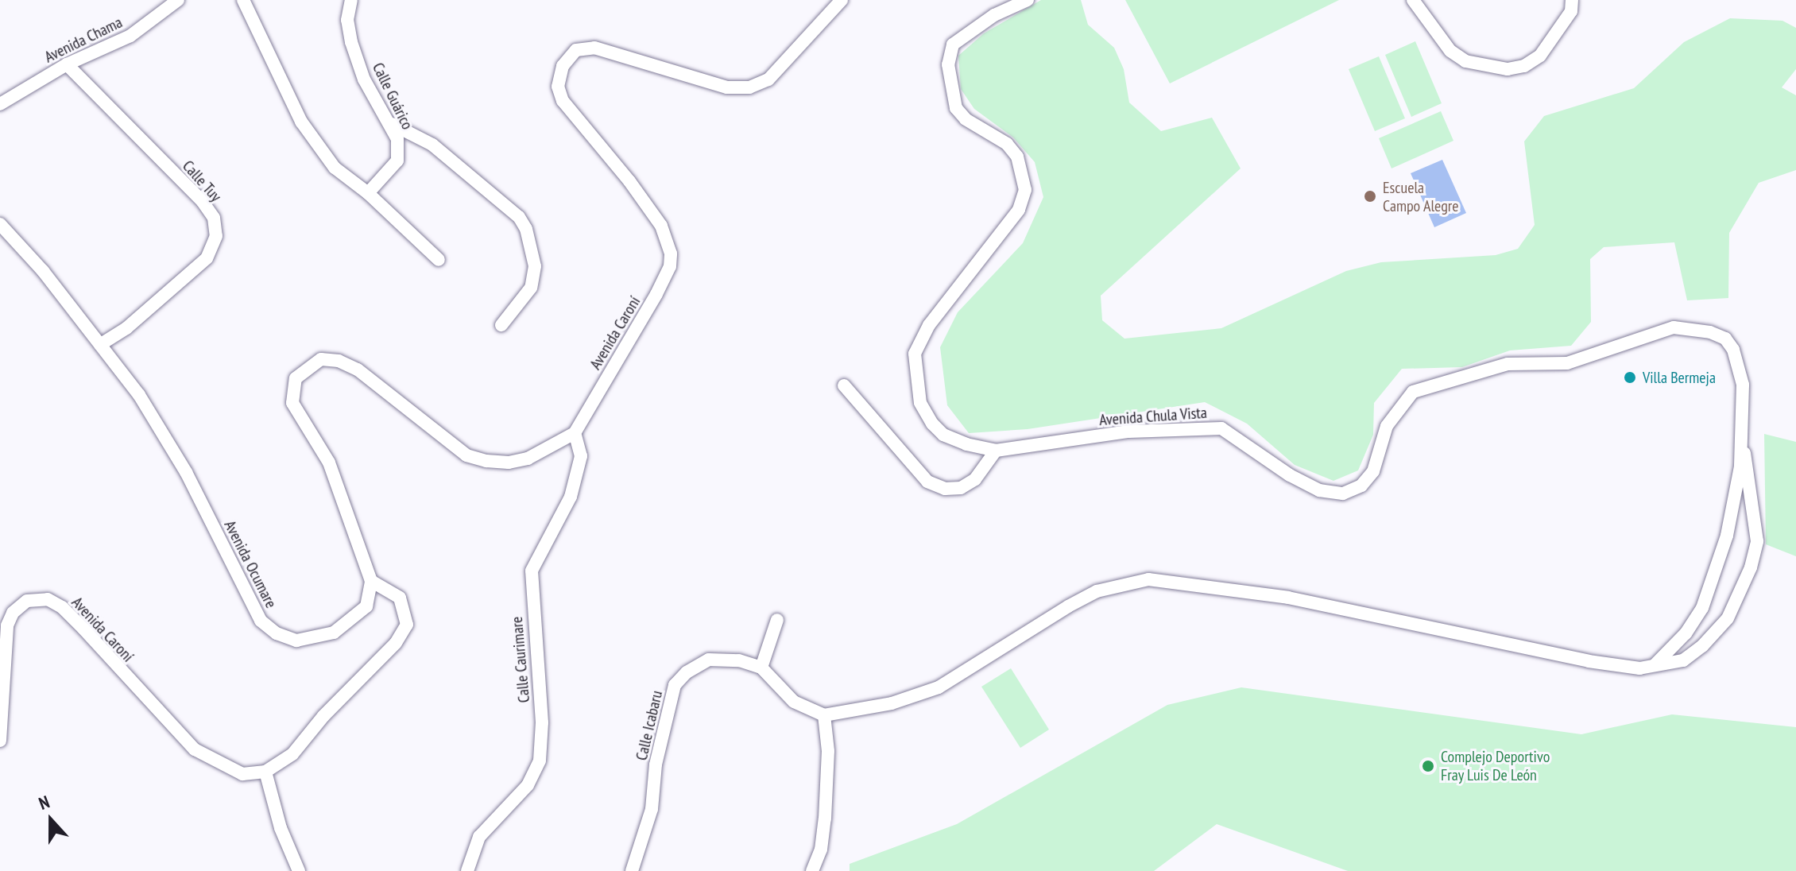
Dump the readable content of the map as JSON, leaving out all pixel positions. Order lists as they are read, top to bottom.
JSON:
{
  "streets": {
    "street": [
      "Avenida Chama",
      "Calle Guárico",
      "Calle Tuy",
      "Avenida Caroní",
      "Avenida Chula Vista",
      "Avenida Ocumare",
      "Calle Caurimare",
      "Calle Icabaru"
    ]
  },
  "crossings": [
    ["Avenida Chama", "Calle Tuy"],
    ["Calle Tuy", "Avenida Ocumare"],
    ["Avenida Caroní", "Calle Caurimare"]
  ],
  "places": ["Escuela Campo Alegre", "Villa Bermeja", "Complejo Deportivo Fray Luis De León"],
  "north": "top"
}
